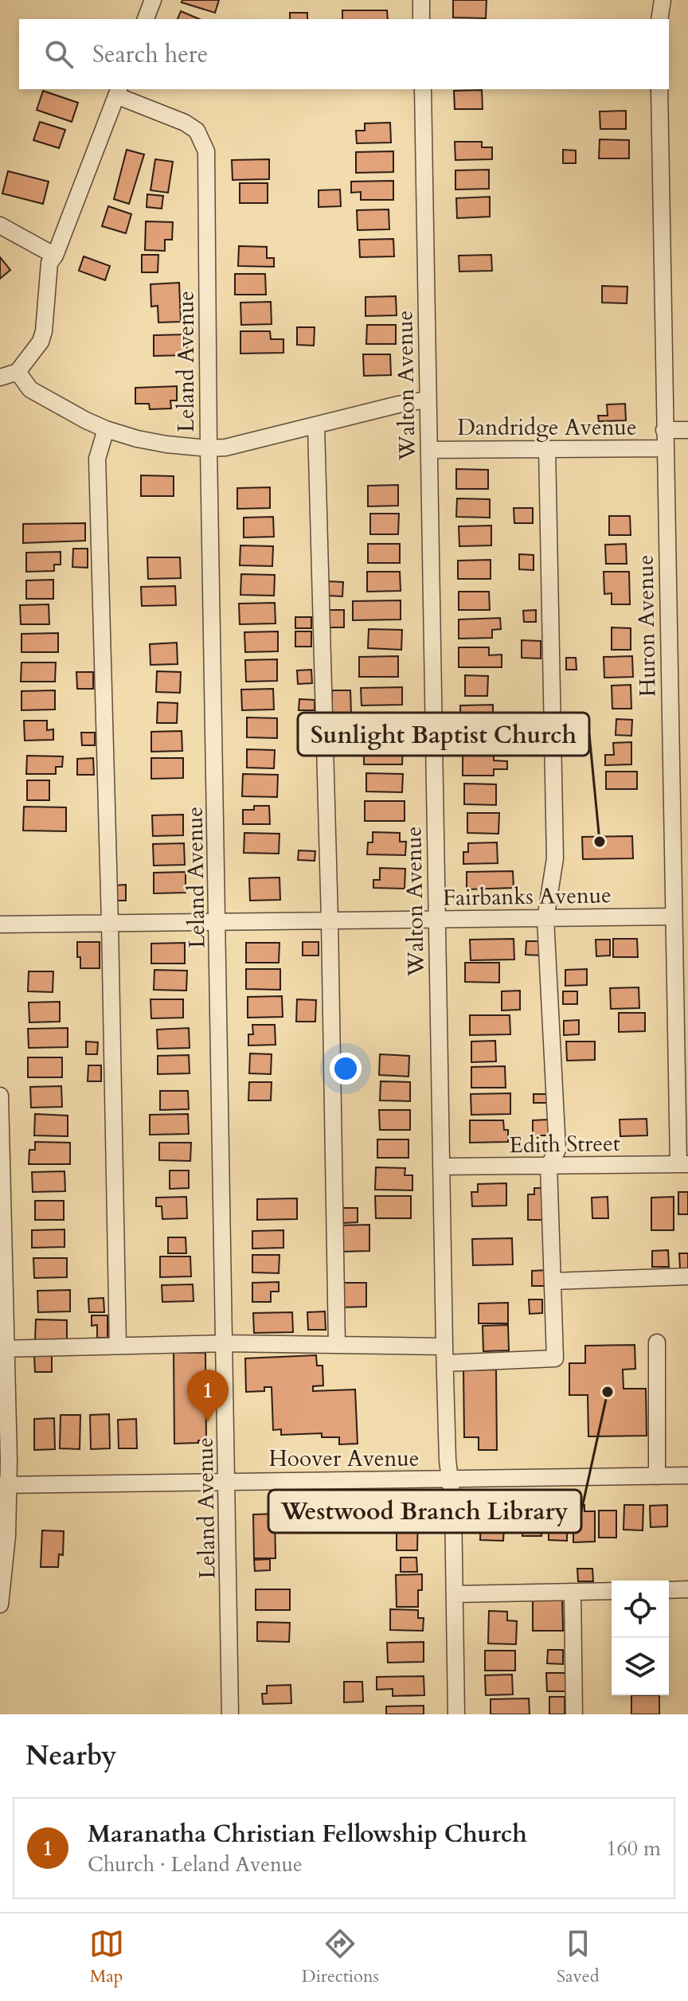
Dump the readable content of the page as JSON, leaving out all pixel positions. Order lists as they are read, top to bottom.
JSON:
{
  "streets": {
    "street": [
      "Leland Avenue",
      "Walton Avenue",
      "Dandridge Avenue",
      "Huron Avenue",
      "Fairbanks Avenue",
      "Edith Street",
      "Hoover Avenue"
    ]
  },
  "crossings": [
    ["Leland Avenue", "Dandridge Avenue"],
    ["Leland Avenue", "Fairbanks Avenue"],
    ["Leland Avenue", "Hoover Avenue"],
    ["Walton Avenue", "Dandridge Avenue"],
    ["Walton Avenue", "Fairbanks Avenue"],
    ["Walton Avenue", "Edith Street"],
    ["Walton Avenue", "Hoover Avenue"],
    ["Dandridge Avenue", "Huron Avenue"],
    ["Huron Avenue", "Fairbanks Avenue"],
    ["Huron Avenue", "Edith Street"]
  ],
  "places": ["Sunlight Baptist Church", "Westwood Branch Library"],
  "page": {
    "search": "Search here",
    "pins": "1",
    "heading": "Nearby",
    "list": [
      {
        "mark": "1",
        "name": "Maranatha Christian Fellowship Church",
        "note": "Church · Leland Avenue",
        "value": "160 m"
      }
    ],
    "nav": ["Map", "Directions", "Saved"]
  }
}
